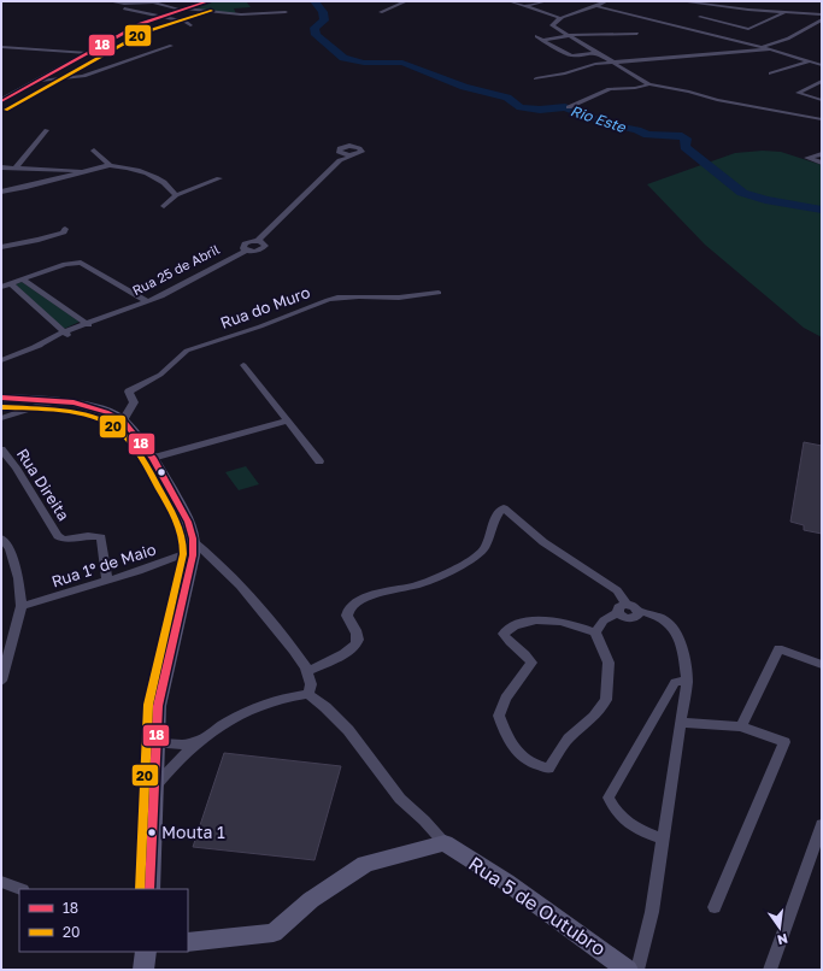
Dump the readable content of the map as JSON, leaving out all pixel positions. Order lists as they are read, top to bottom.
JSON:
{
  "streets": {
    "main road": ["Rua 5 de Outubro"],
    "street": [
      "Rua 25 de Abril",
      "Rua do Muro",
      "Rua Direita",
      "Rua 1º de Maio"
    ]
  },
  "crossings": [
    ["Rua Direita", "Rua 1º de Maio"]
  ],
  "water": ["Rio Este"],
  "places": ["Mouta 1"],
  "lines": ["transit line 18", "transit line 20"],
  "legend": ["18", "20"],
  "north": "bottom"
}
